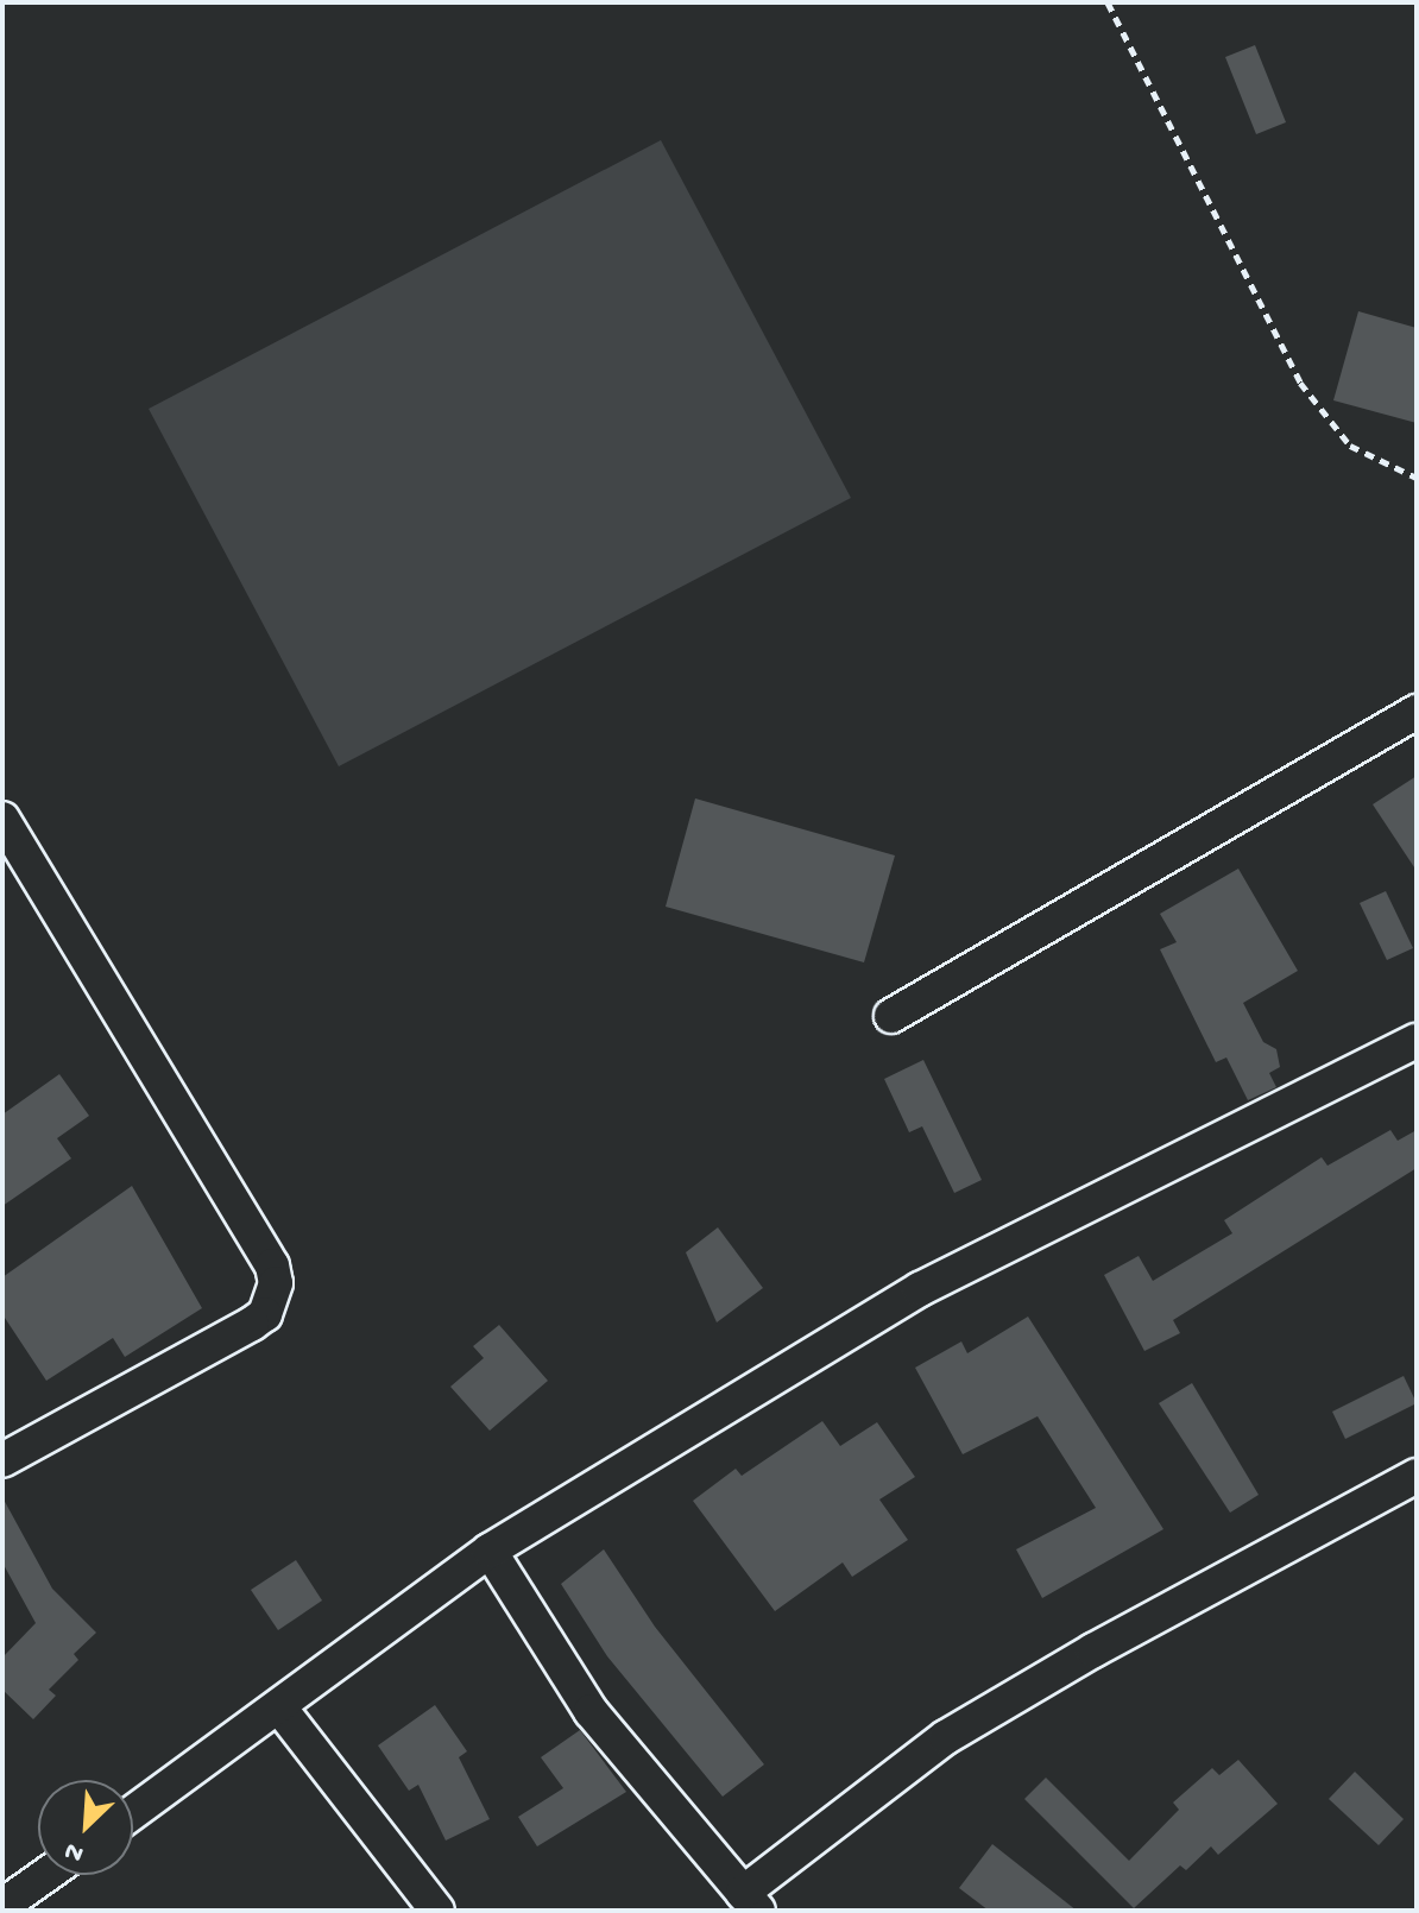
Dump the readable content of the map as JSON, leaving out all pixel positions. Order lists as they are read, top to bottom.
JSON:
{
  "north": "bottom left"
}
